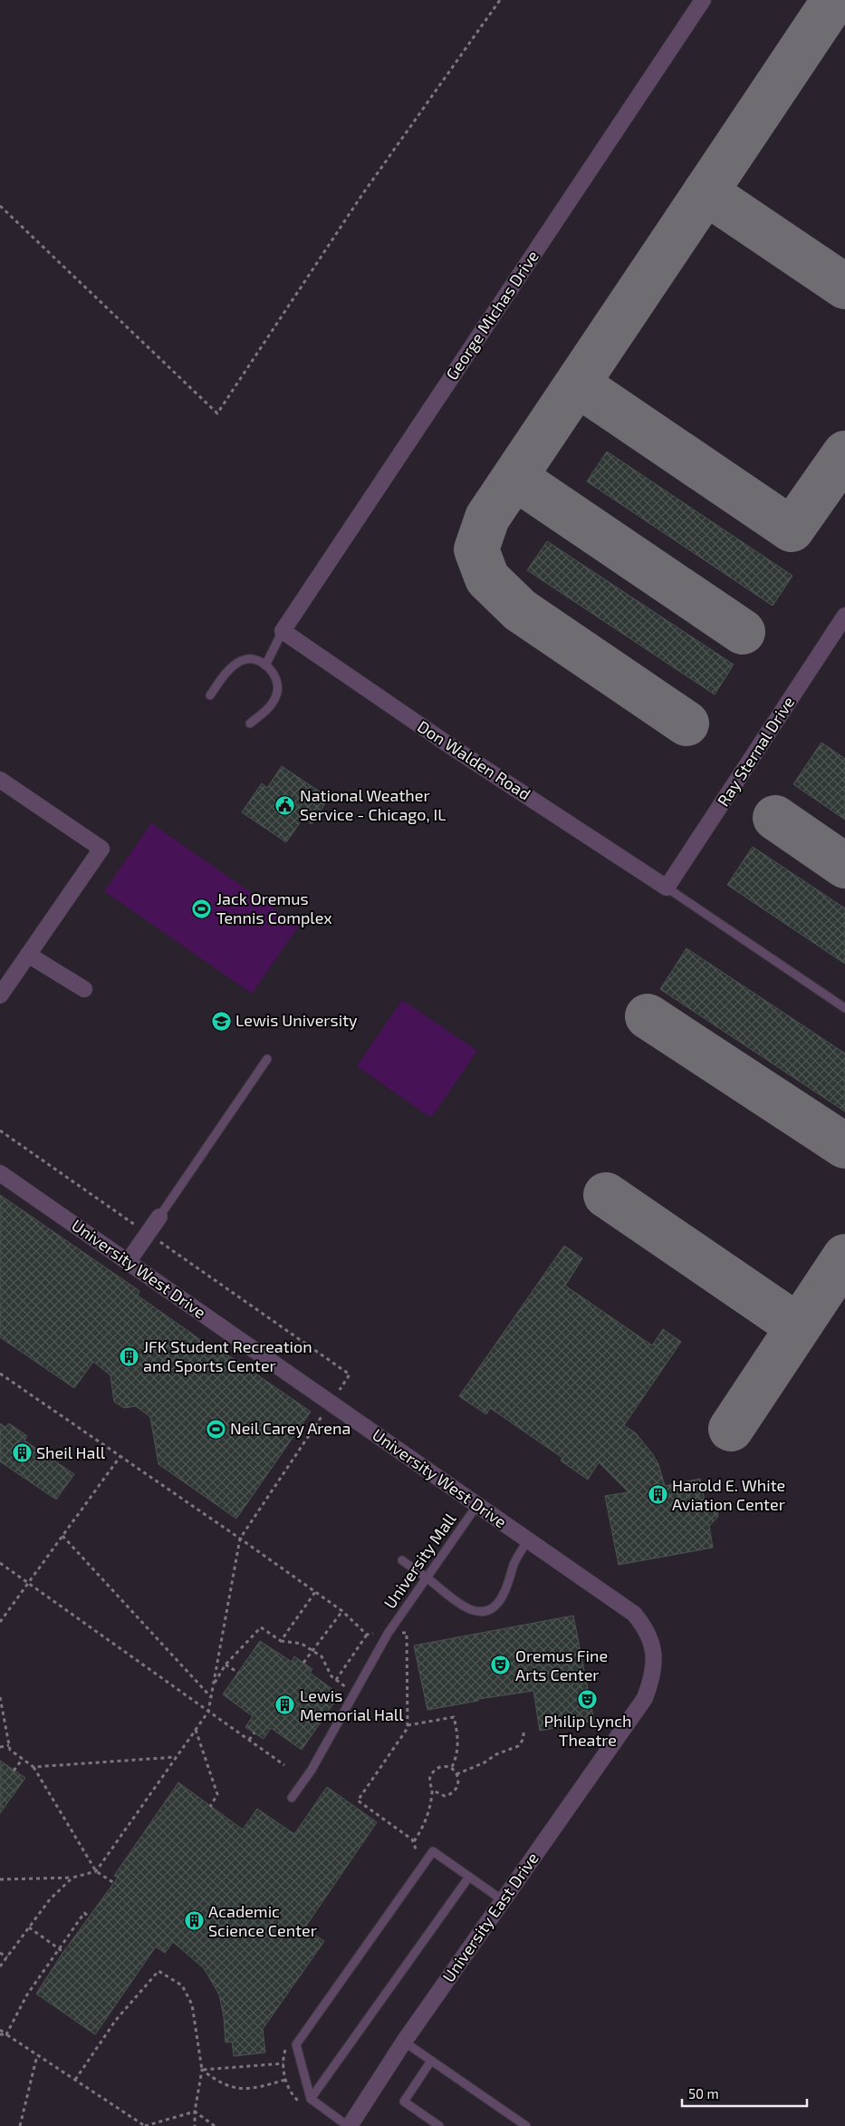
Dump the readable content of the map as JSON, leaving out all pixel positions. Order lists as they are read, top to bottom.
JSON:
{
  "streets": {
    "street": [
      "George Michas Drive",
      "Ray Sternal Drive",
      "Don Walden Road",
      "University West Drive",
      "University East Drive"
    ],
    "lane": ["University Mall"]
  },
  "crossings": [
    ["George Michas Drive", "Don Walden Road"],
    ["Ray Sternal Drive", "Don Walden Road"],
    ["University West Drive", "University Mall"],
    ["University West Drive", "University East Drive"]
  ],
  "places": {
    "public building": ["National Weather Service - Chicago, IL"],
    "sports": ["Jack Oremus Tennis Complex", "Neil Carey Arena"],
    "school or university": ["Lewis University"],
    "building": [
      "JFK Student Recreation and Sports Center",
      "Sheil Hall",
      "Harold E. White Aviation Center",
      "Lewis Memorial Hall",
      "Academic Science Center"
    ],
    "theatre": ["Oremus Fine Arts Center", "Philip Lynch Theatre"]
  },
  "scale_bar": "50 m"
}
